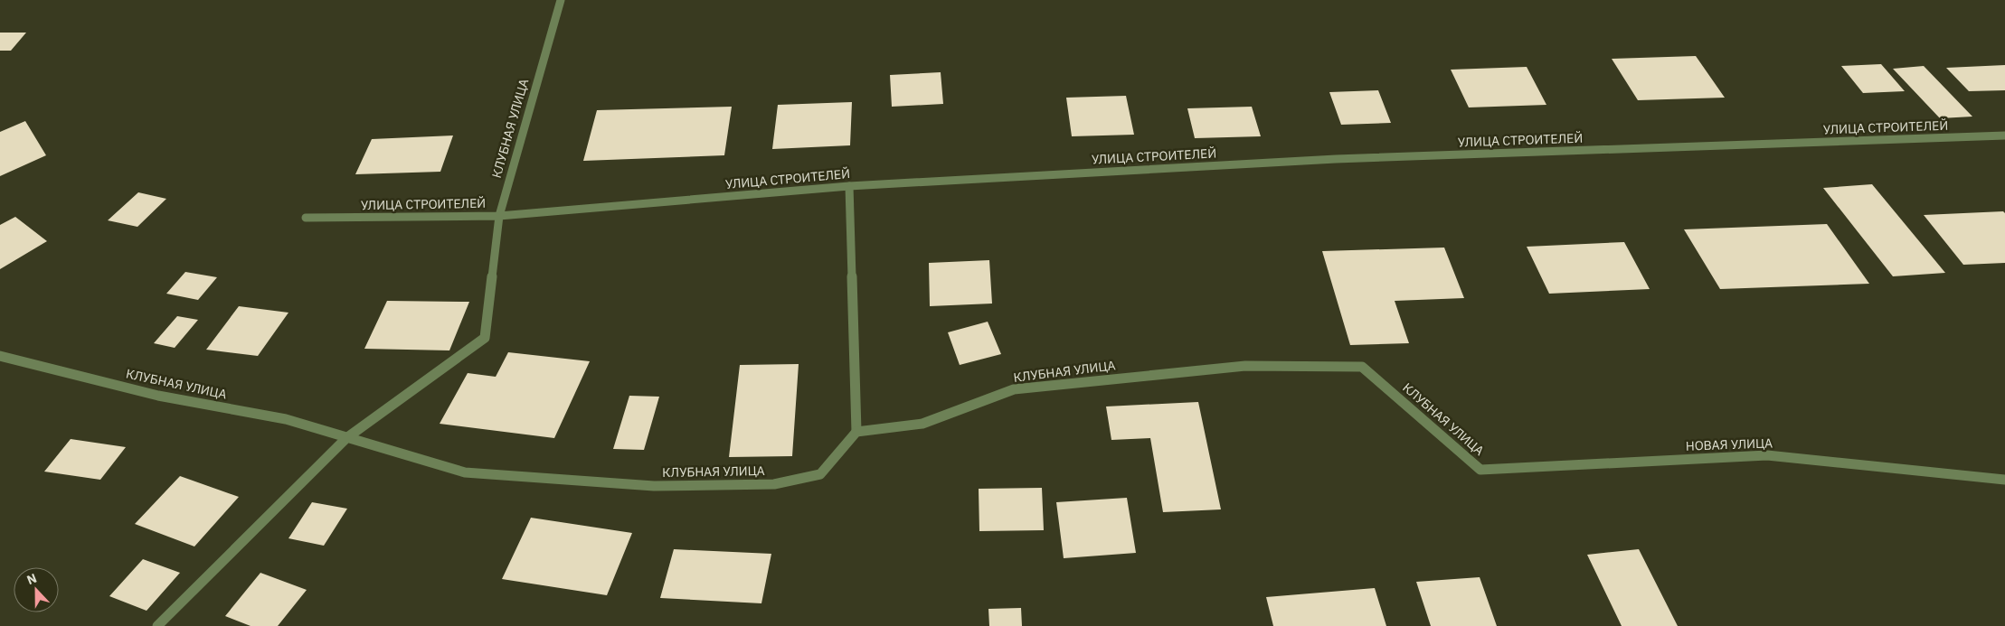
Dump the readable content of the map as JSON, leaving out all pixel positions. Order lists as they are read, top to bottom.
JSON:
{
  "streets": {
    "street": ["УЛИЦА СТРОИТЕЛЕЙ", "КЛУБНАЯ УЛИЦА", "НОВАЯ УЛИЦА"]
  },
  "crossings": [
    ["УЛИЦА СТРОИТЕЛЕЙ", "КЛУБНАЯ УЛИЦА"],
    ["КЛУБНАЯ УЛИЦА", "НОВАЯ УЛИЦА"]
  ],
  "north": "top"
}
